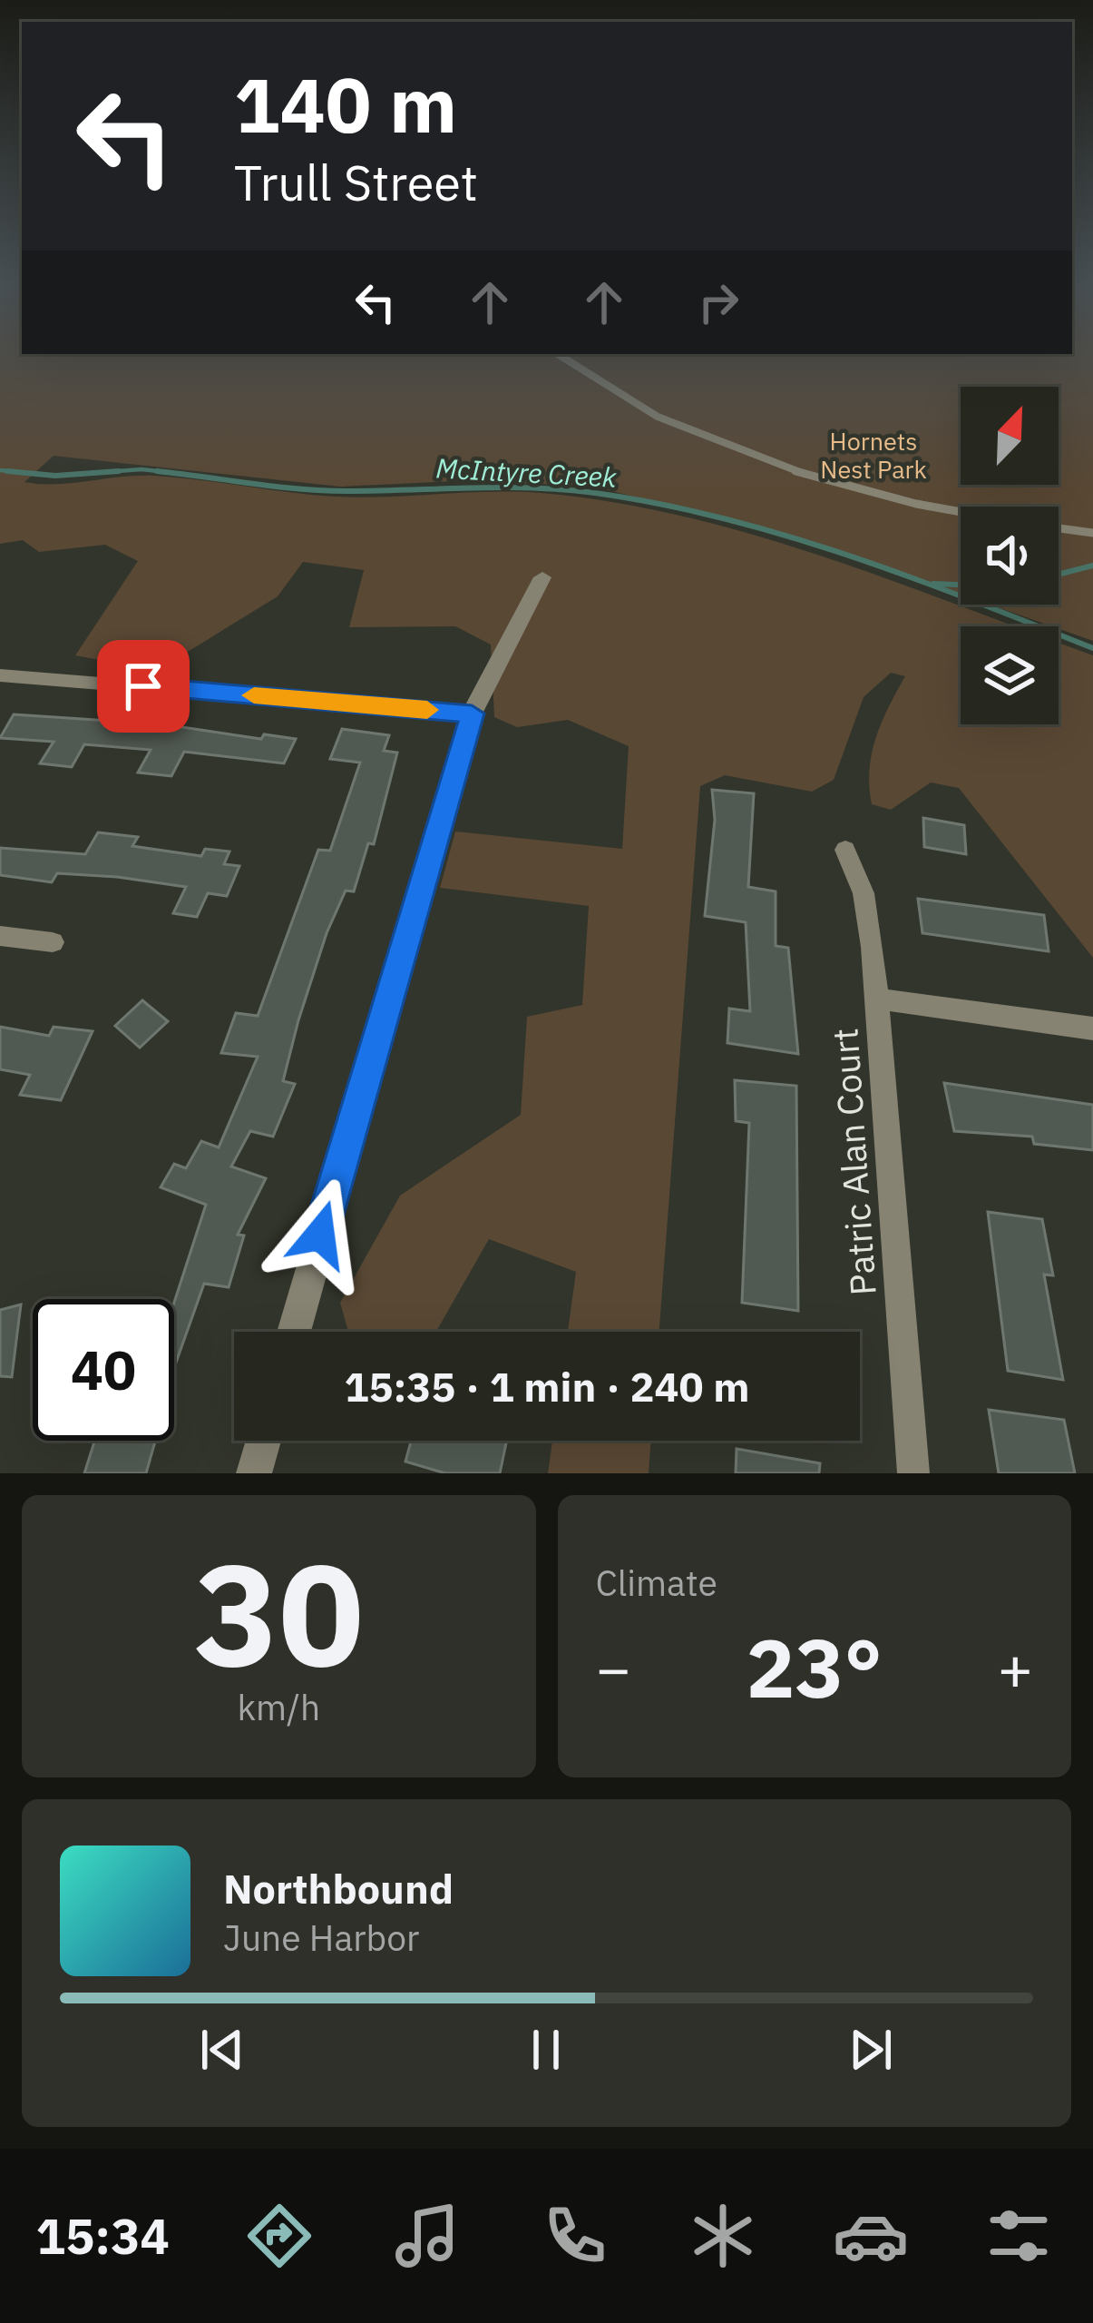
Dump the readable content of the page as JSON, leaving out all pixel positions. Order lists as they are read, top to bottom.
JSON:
{
  "streets": {
    "street": ["Patric Alan Court"]
  },
  "water": ["McIntyre Creek"],
  "parks": ["Hornets Nest Park"],
  "north": "top right",
  "page": {
    "turn": ["140 m", "Trull Street"],
    "limit": "40",
    "trip": "15:35 · 1 min · 240 m",
    "tile": [
      ["30", "km/h"],
      "Climate"
    ],
    "heat": ["−", "23°", "+"],
    "song": ["Northbound", "June Harbor"],
    "tabs": "15:34"
  }
}
